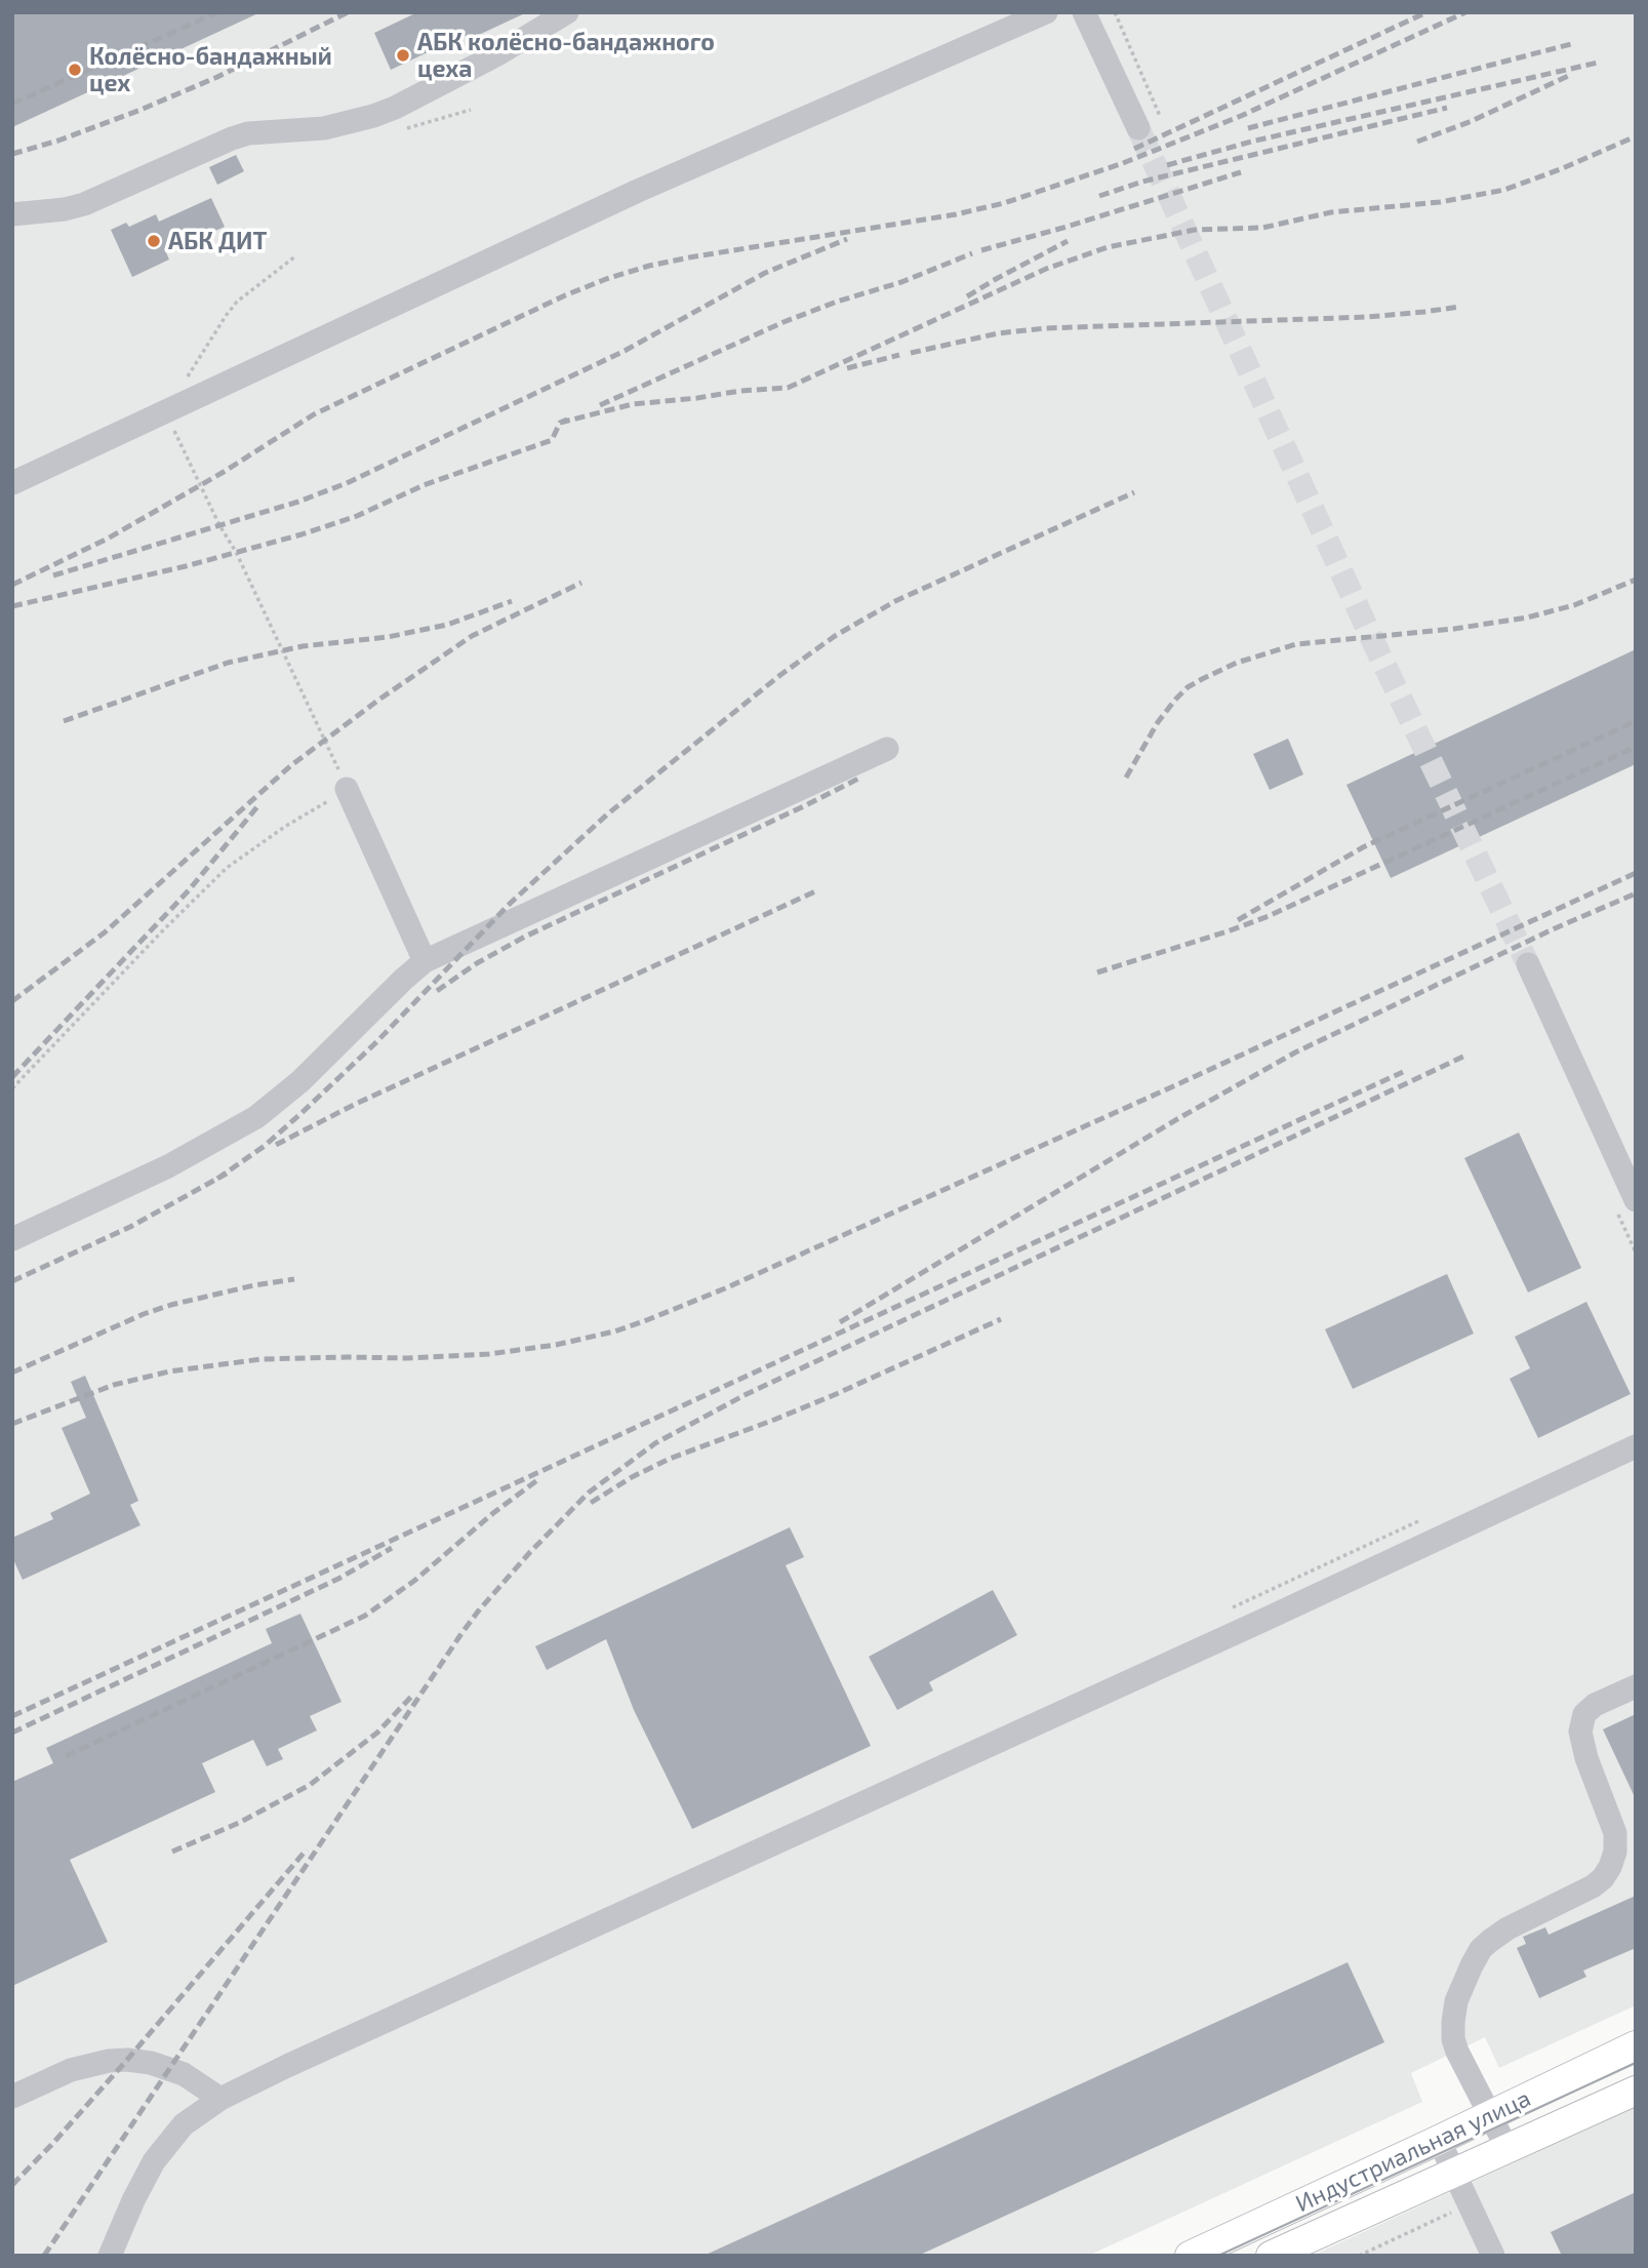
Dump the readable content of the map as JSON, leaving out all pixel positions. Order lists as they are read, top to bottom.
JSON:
{
  "streets": {
    "main road": ["Индустриальная улица"]
  },
  "places": ["АБК колёсно-бандажного цеха", "Колёсно-бандажный цех", "АБК ДИТ"]
}
